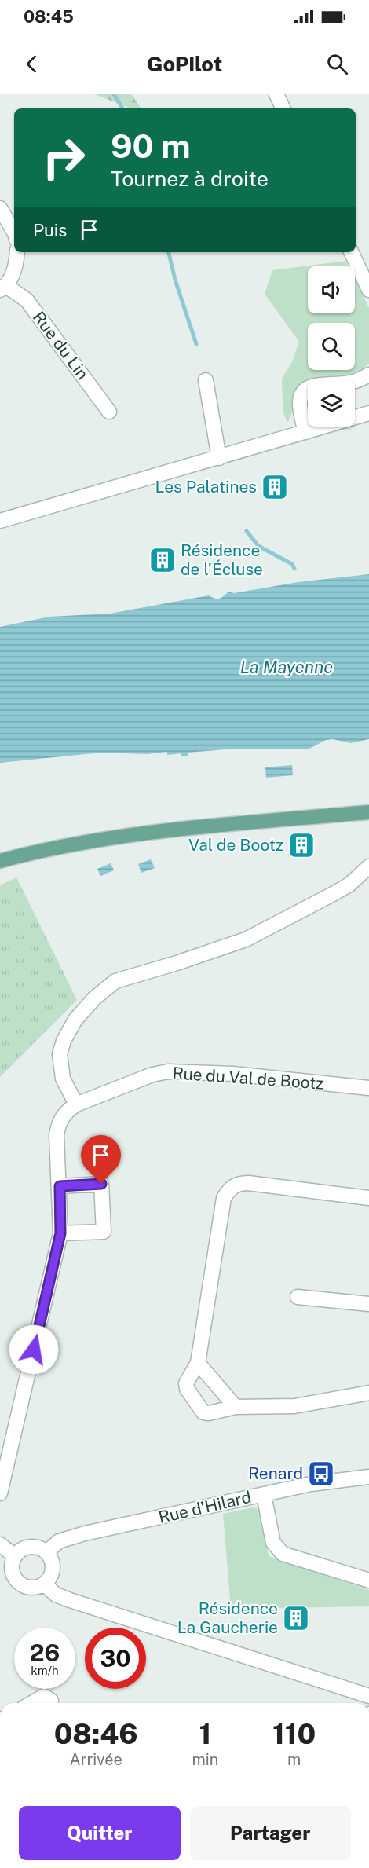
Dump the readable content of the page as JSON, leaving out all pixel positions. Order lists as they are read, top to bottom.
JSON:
{
  "streets": {
    "street": ["Rue du Lin", "Rue du Val de Bootz", "Rue d'Hilard"]
  },
  "water": ["La Mayenne"],
  "places": {
    "building": [
      "Les Palatines",
      "Résidence de l'Écluse",
      "Val de Bootz",
      "Résidence La Gaucherie"
    ],
    "bus stop": ["Renard"]
  },
  "page": {
    "status": "08:45",
    "header": "GoPilot",
    "turn": ["90 m", "Tournez à droite"],
    "then": "Puis",
    "speed": "26 km/h",
    "limit": "30",
    "eta": [
      "08:46",
      "Arrivée",
      "1",
      "min",
      "110",
      "m"
    ],
    "buttons": ["Quitter", "Partager"]
  }
}
